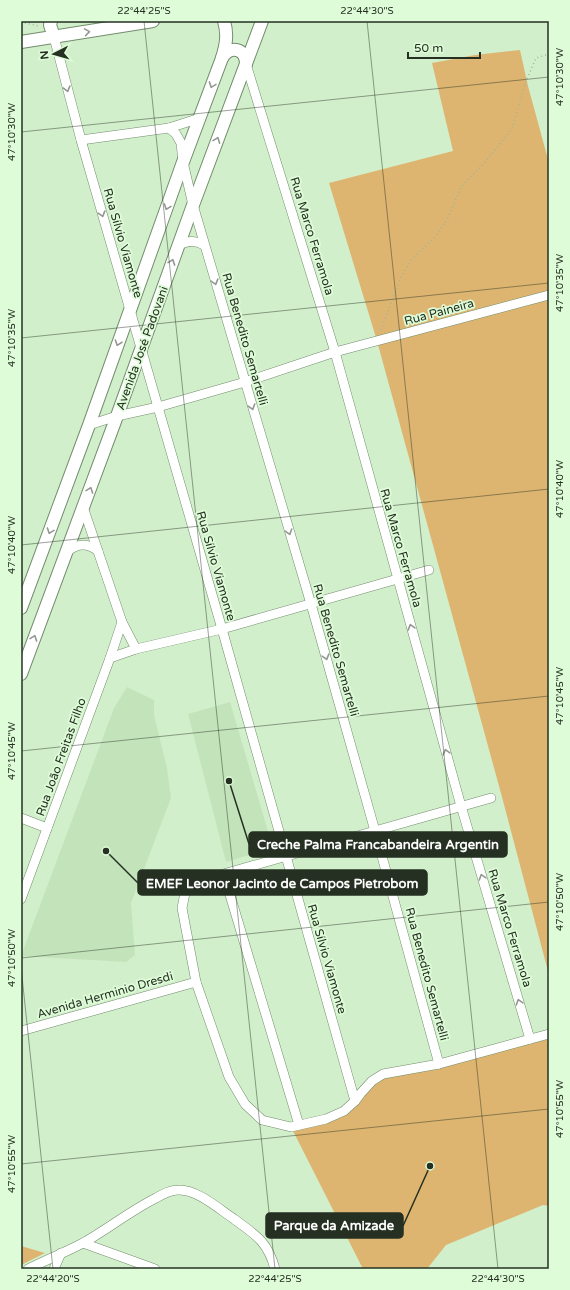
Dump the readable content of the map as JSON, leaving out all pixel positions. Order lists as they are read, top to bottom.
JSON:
{
  "streets": {
    "street": [
      "Rua Marco Ferramola",
      "Rua Sílvio Viamonte",
      "Rua Paineira",
      "Rua Benedito Semartelli",
      "Avenida José Padovani",
      "Rua João Freitas Filho",
      "Avenida Herminio Dresdi"
    ]
  },
  "crossings": [
    ["Rua Marco Ferramola", "Rua Paineira"],
    ["Rua Marco Ferramola", "Avenida José Padovani"],
    ["Rua Sílvio Viamonte", "Rua Paineira"],
    ["Rua Sílvio Viamonte", "Avenida José Padovani"],
    ["Rua Paineira", "Rua Benedito Semartelli"],
    ["Rua Paineira", "Avenida José Padovani"],
    ["Rua Benedito Semartelli", "Avenida José Padovani"]
  ],
  "one_way": ["Rua Marco Ferramola", "Rua Benedito Semartelli"],
  "places": ["Creche Palma Francabandeira Argentin", "EMEF Leonor Jacinto de Campos Pietrobom", "Parque da Amizade"],
  "scale_bar": "50 m",
  "north": "left",
  "coordinates": [
    "22°44'25\"S",
    "22°44'30\"S",
    "47°10'30\"W",
    "47°10'35\"W",
    "47°10'40\"W",
    "47°10'45\"W",
    "47°10'50\"W",
    "47°10'55\"W",
    "22°44'20\"S"
  ]
}
